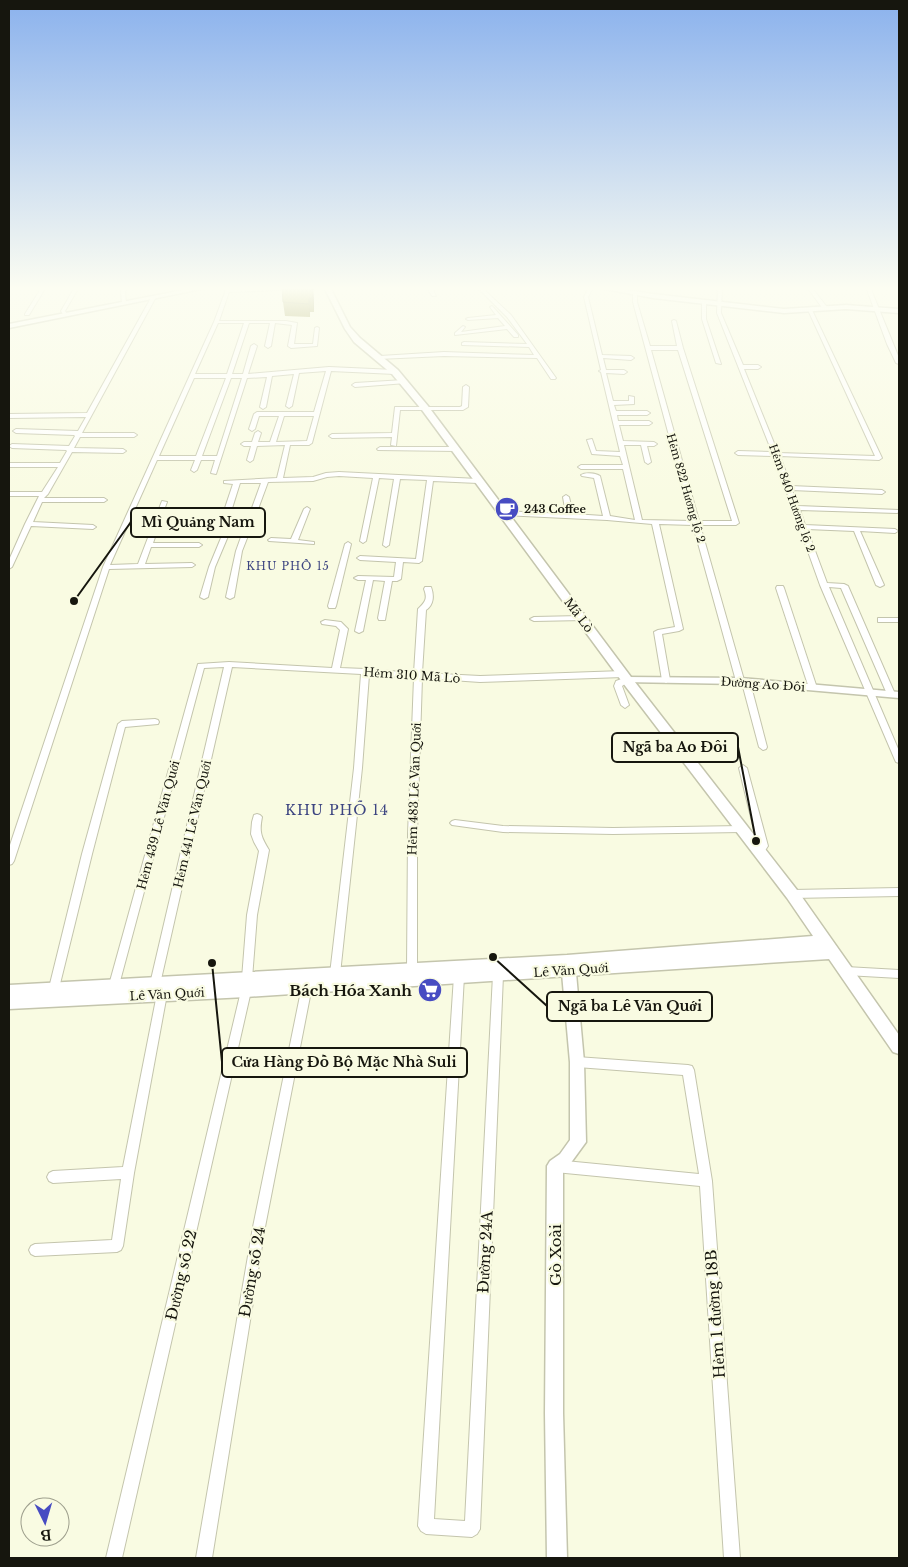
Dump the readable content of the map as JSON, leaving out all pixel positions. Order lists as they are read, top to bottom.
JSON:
{
  "streets": {
    "main road": ["Mã Lò", "Lê Văn Quới"],
    "street": [
      "Hẻm 822 Hương lộ 2",
      "Hẻm 840 Hương lộ 2",
      "Hẻm 310 Mã Lò",
      "Đường Ao Đôi",
      "Hẻm 483 Lê Văn Quới",
      "Hẻm 441 Lê Văn Quới",
      "Hẻm 439 Lê Văn Quới",
      "Đường 24A",
      "Gò Xoài",
      "Đường số 24",
      "Đường số 22",
      "Hẻm 1 đường 18B"
    ]
  },
  "crossings": [
    ["Hẻm 822 Hương lộ 2", "Đường Ao Đôi"],
    ["Hẻm 840 Hương lộ 2", "Đường Ao Đôi"],
    ["Mã Lò", "Hẻm 310 Mã Lò"],
    ["Mã Lò", "Đường Ao Đôi"],
    ["Mã Lò", "Lê Văn Quới"],
    ["Hẻm 310 Mã Lò", "Đường Ao Đôi"],
    ["Hẻm 310 Mã Lò", "Hẻm 483 Lê Văn Quới"],
    ["Hẻm 310 Mã Lò", "Hẻm 441 Lê Văn Quới"],
    ["Hẻm 310 Mã Lò", "Hẻm 439 Lê Văn Quới"],
    ["Hẻm 483 Lê Văn Quới", "Lê Văn Quới"],
    ["Hẻm 441 Lê Văn Quới", "Lê Văn Quới"],
    ["Hẻm 439 Lê Văn Quới", "Lê Văn Quới"],
    ["Lê Văn Quới", "Đường 24A"],
    ["Lê Văn Quới", "Đường số 24"],
    ["Lê Văn Quới", "Đường số 22"]
  ],
  "districts": ["KHU PHỐ 15", "KHU PHỐ 14"],
  "places": {
    "cafe": ["243 Coffee"],
    "other": [
      "Mì Quảng Nam",
      "Ngã ba Ao Đôi",
      "Ngã ba Lê Văn Quới",
      "Cửa Hàng Đồ Bộ Mặc Nhà Suli"
    ],
    "supermarket": ["Bách Hóa Xanh"]
  },
  "north": "bottom"
}
